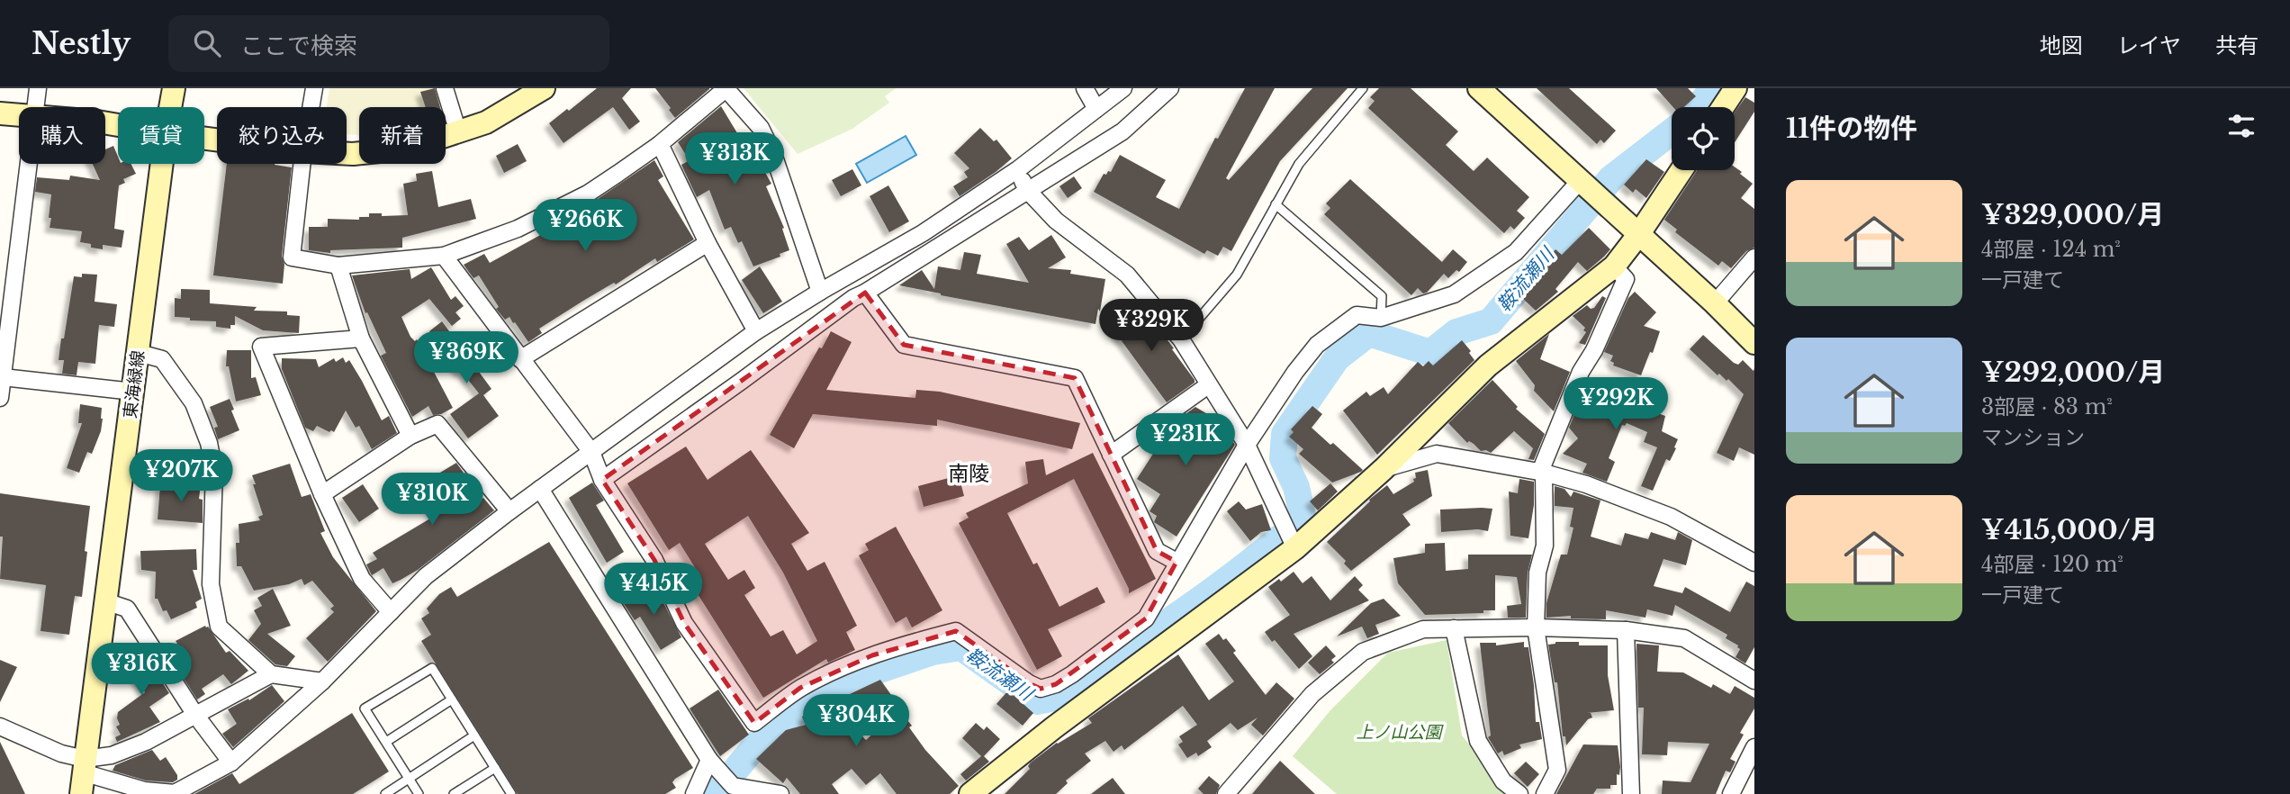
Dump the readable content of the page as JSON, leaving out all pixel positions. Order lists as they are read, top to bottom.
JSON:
{
  "streets": {
    "street": ["東海緑線"]
  },
  "districts": ["南陵"],
  "water": ["鞍流瀬川"],
  "parks": ["上ノ山公園"],
  "page": {
    "header": "Nestly",
    "search": "ここで検索",
    "nav": ["地図", "レイヤ", "共有"],
    "heading": "11件の物件",
    "chip": [
      "購入",
      "賃貸",
      "絞り込み",
      "新着"
    ],
    "price": [
      "¥313K",
      "¥266K",
      "¥329K",
      "¥369K",
      "¥292K",
      "¥231K",
      "¥207K",
      "¥310K",
      "¥415K",
      "¥316K",
      "¥304K"
    ],
    "list": [
      {
        "name": "¥329,000/月",
        "note": "4部屋 · 124 m² · 一戸建て"
      },
      {
        "name": "¥292,000/月",
        "note": "3部屋 · 83 m² · マンション"
      },
      {
        "name": "¥415,000/月",
        "note": "4部屋 · 120 m² · 一戸建て"
      }
    ]
  }
}
